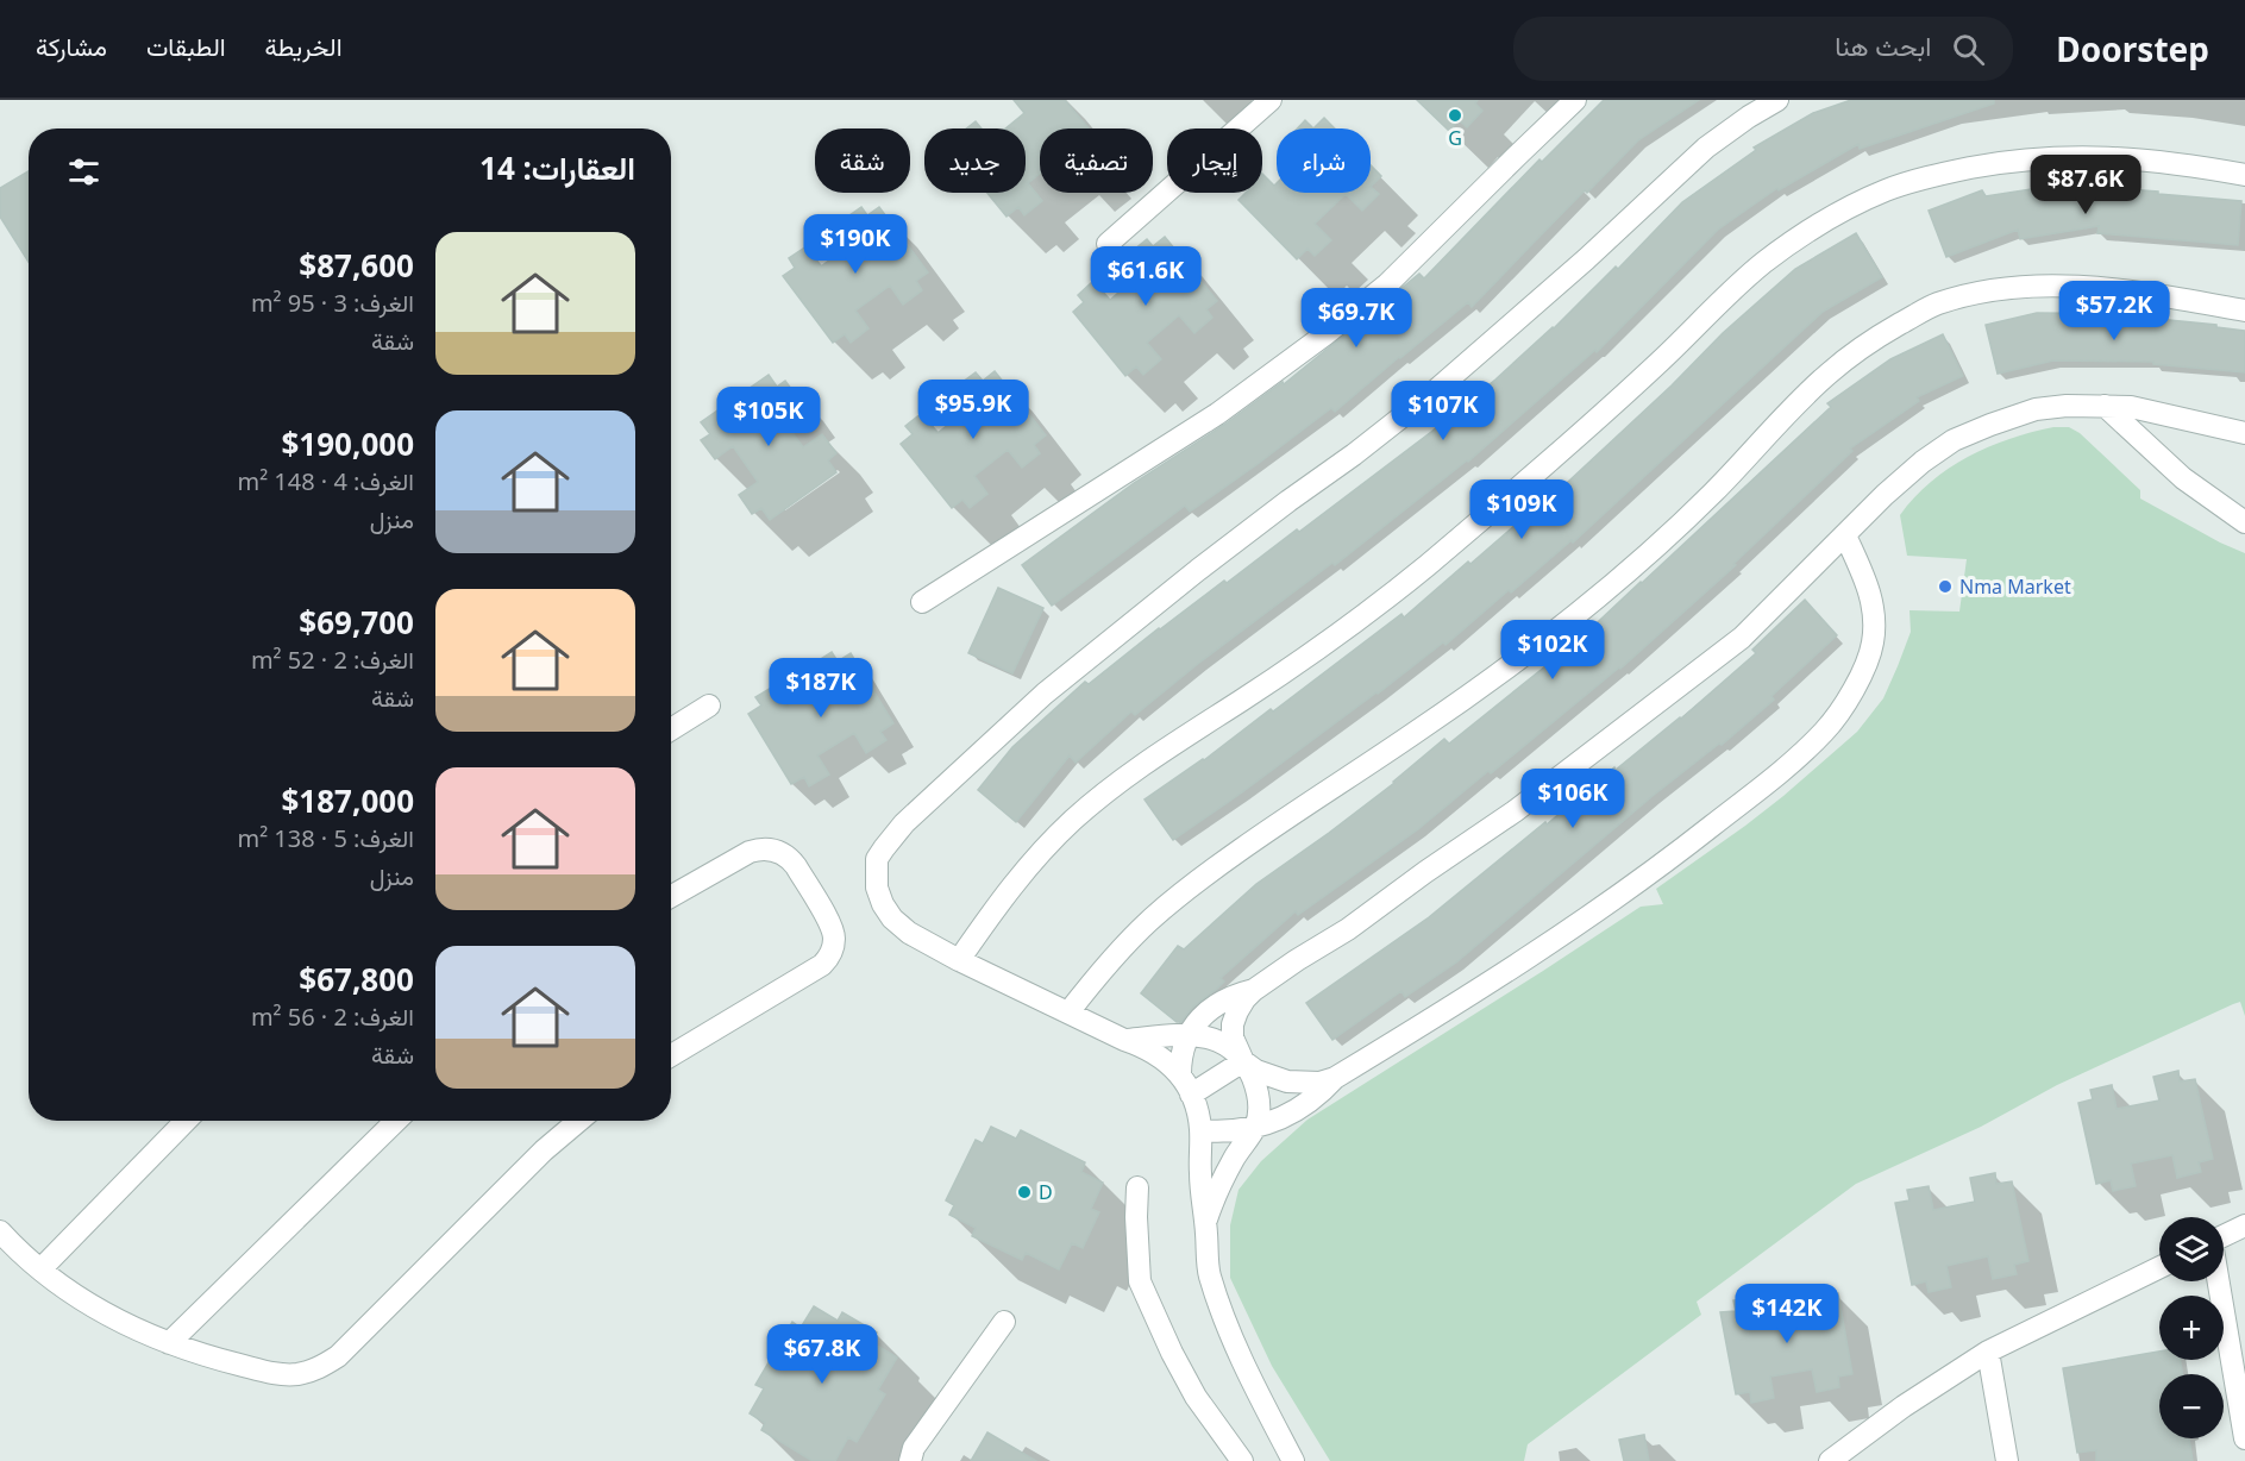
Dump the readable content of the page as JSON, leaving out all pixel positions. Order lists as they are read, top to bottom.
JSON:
{
  "places": ["G", "Nma Market", "D"],
  "page": {
    "header": "Doorstep",
    "search": "ابحث هنا",
    "nav": ["الخريطة", "الطبقات", "مشاركة"],
    "chip": [
      "شراء",
      "إيجار",
      "تصفية",
      "جديد",
      "شقة"
    ],
    "heading": "العقارات: 14",
    "price": [
      "$87.6K",
      "$190K",
      "$61.6K",
      "$57.2K",
      "$69.7K",
      "$95.9K",
      "$107K",
      "$105K",
      "$109K",
      "$102K",
      "$187K",
      "$106K",
      "$142K",
      "$67.8K"
    ],
    "list": [
      {
        "name": "$87,600",
        "note": "الغرف: 3 · 95 m² · شقة"
      },
      {
        "name": "$190,000",
        "note": "الغرف: 4 · 148 m² · منزل"
      },
      {
        "name": "$69,700",
        "note": "الغرف: 2 · 52 m² · شقة"
      },
      {
        "name": "$187,000",
        "note": "الغرف: 5 · 138 m² · منزل"
      },
      {
        "name": "$67,800",
        "note": "الغرف: 2 · 56 m² · شقة"
      }
    ],
    "map_buttons": ["+", "−"]
  }
}
